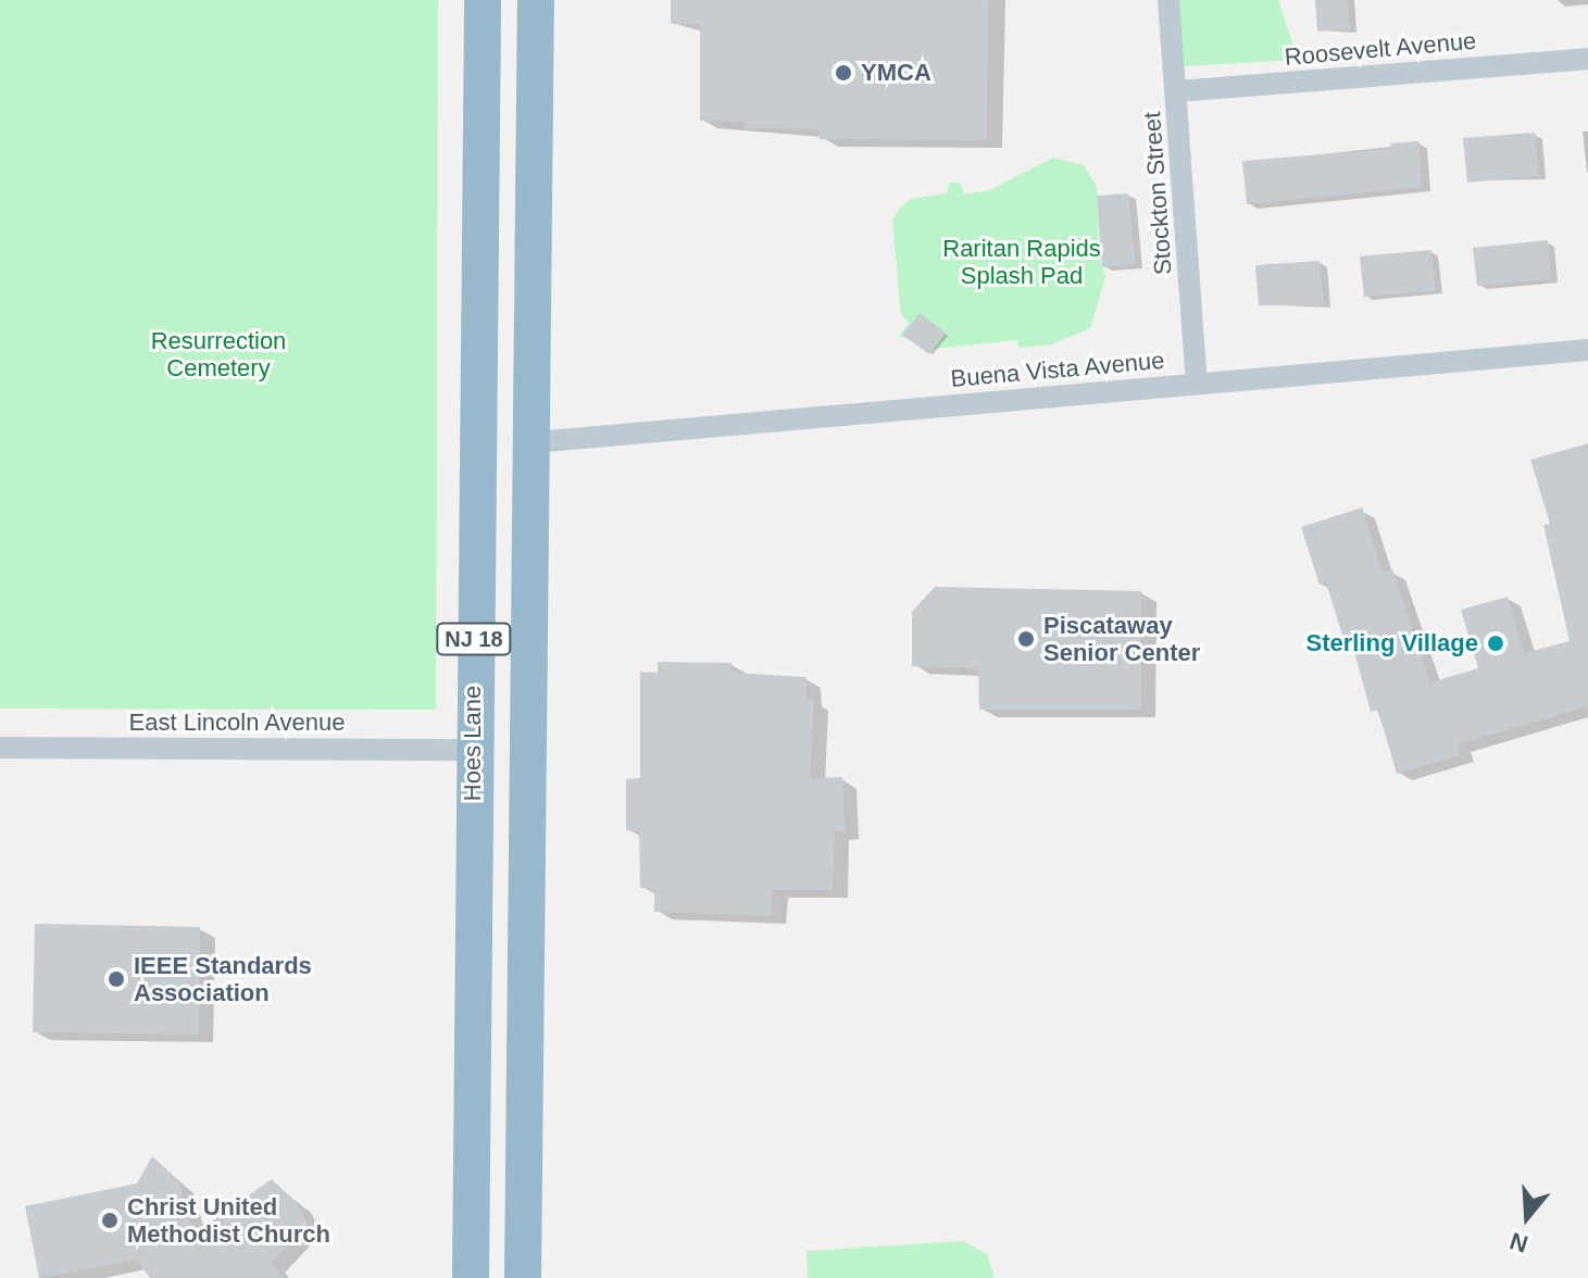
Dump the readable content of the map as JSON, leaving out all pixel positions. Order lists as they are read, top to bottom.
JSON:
{
  "streets": {
    "highway": ["NJ 18", "Hoes Lane"],
    "street": [
      "Roosevelt Avenue",
      "Stockton Street",
      "Buena Vista Avenue",
      "East Lincoln Avenue"
    ]
  },
  "crossings": [
    ["Roosevelt Avenue", "Stockton Street"],
    ["Stockton Street", "Buena Vista Avenue"],
    ["Buena Vista Avenue", "NJ 18"],
    ["East Lincoln Avenue", "Hoes Lane"]
  ],
  "parks": ["Raritan Rapids Splash Pad", "Resurrection Cemetery"],
  "places": [
    "YMCA",
    "Piscataway Senior Center",
    "Sterling Village",
    "IEEE Standards Association",
    "Christ United Methodist Church"
  ],
  "north": "bottom"
}
